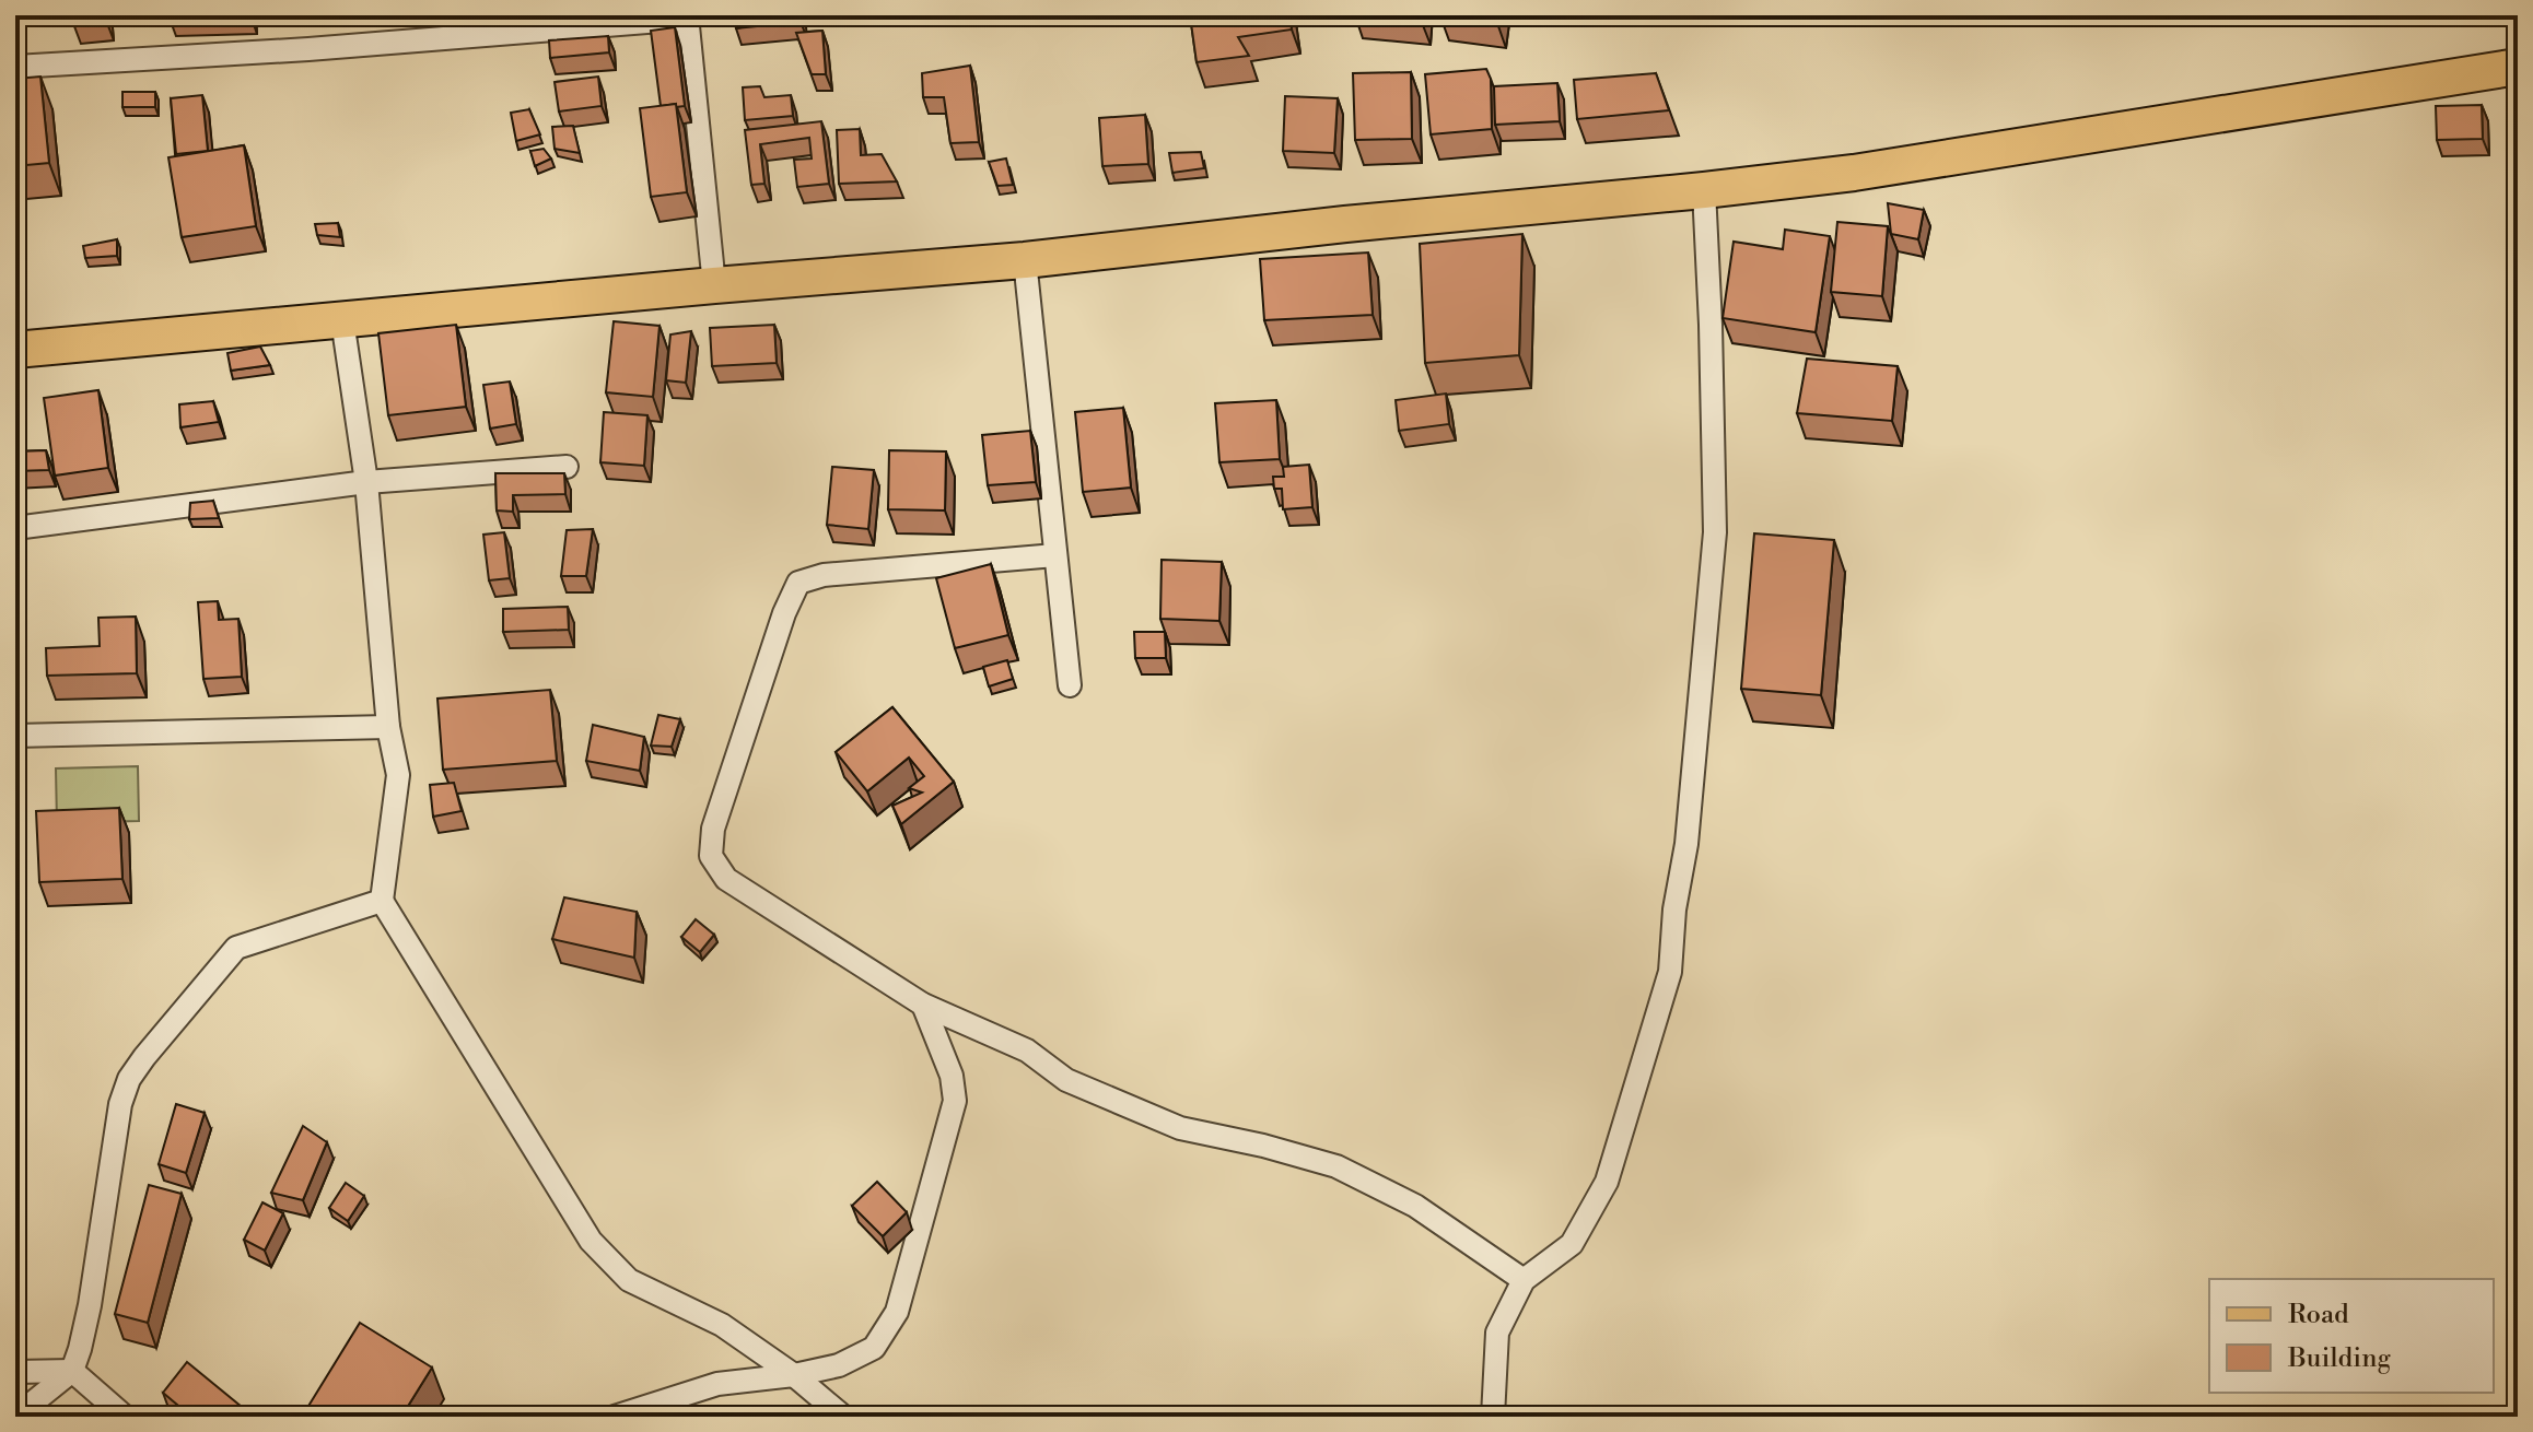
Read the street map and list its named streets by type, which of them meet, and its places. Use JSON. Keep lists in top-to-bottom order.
{
  "legend": ["Road", "Building"]
}
